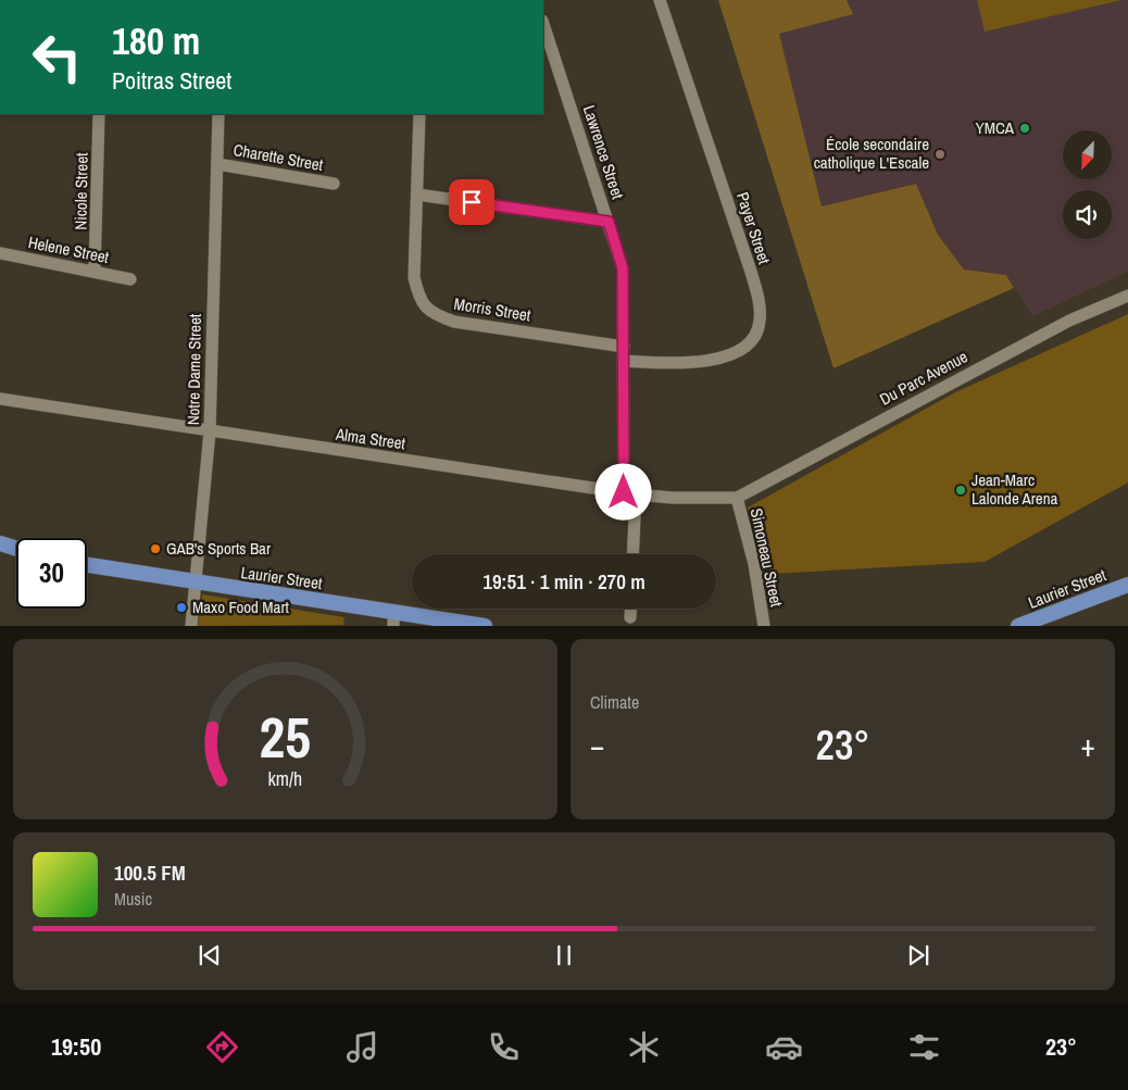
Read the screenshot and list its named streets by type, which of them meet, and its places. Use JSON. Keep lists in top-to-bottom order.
{
  "streets": {
    "main road": ["Laurier Street"],
    "street": [
      "Lawrence Street",
      "Charette Street",
      "Nicole Street",
      "Payer Street",
      "Helene Street",
      "Morris Street",
      "Notre Dame Street",
      "Du Parc Avenue",
      "Alma Street",
      "Simoneau Street"
    ]
  },
  "crossings": [
    ["Lawrence Street", "Payer Street"],
    ["Lawrence Street", "Morris Street"],
    ["Lawrence Street", "Alma Street"],
    ["Charette Street", "Notre Dame Street"],
    ["Nicole Street", "Helene Street"],
    ["Notre Dame Street", "Alma Street"],
    ["Notre Dame Street", "Laurier Street"],
    ["Du Parc Avenue", "Alma Street"],
    ["Du Parc Avenue", "Simoneau Street"],
    ["Alma Street", "Simoneau Street"]
  ],
  "places": [
    "YMCA",
    "École secondaire catholique L'Escale",
    "Jean-Marc Lalonde Arena",
    "GAB's Sports Bar",
    "Maxo Food Mart"
  ],
  "north": "bottom left",
  "page": {
    "turn": ["180 m", "Poitras Street"],
    "limit": "30",
    "trip": "19:51 · 1 min · 270 m",
    "tile": "Climate",
    "heat": ["−", "23°", "+"],
    "song": ["100.5 FM", "Music"],
    "tabs": ["19:50", "23°"],
    "gauge": ["25", "km/h"]
  }
}
